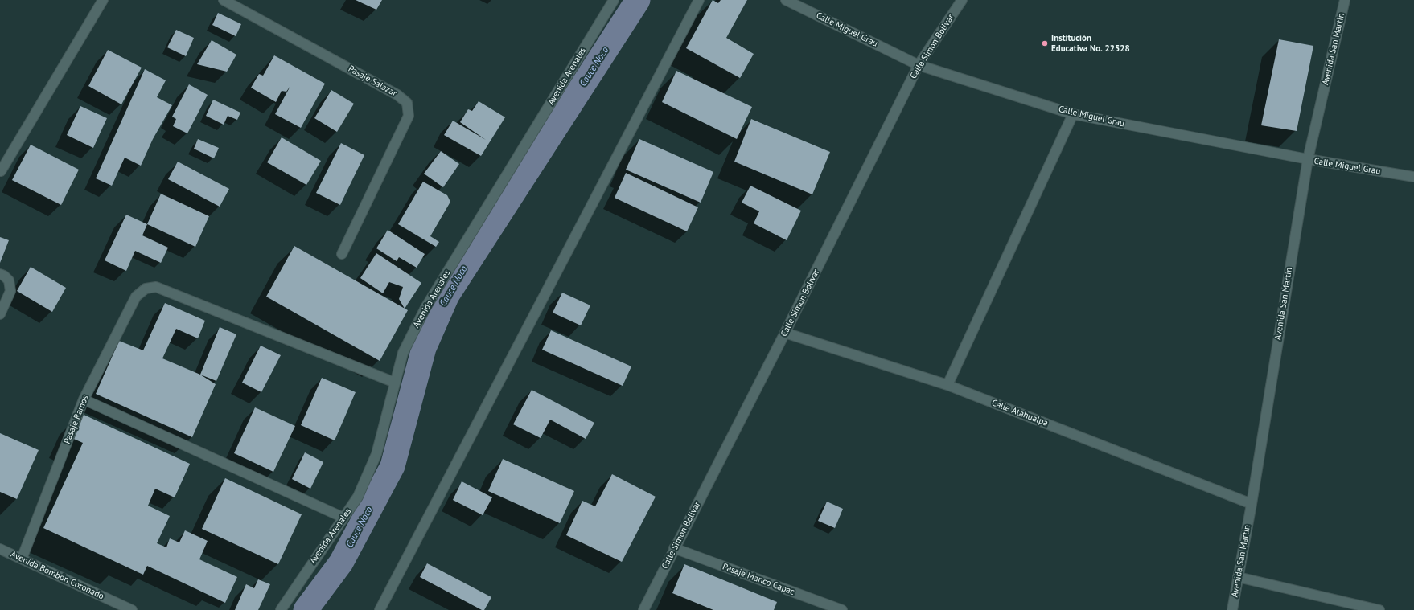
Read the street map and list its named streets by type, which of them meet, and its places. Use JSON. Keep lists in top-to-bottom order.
{
  "streets": {
    "street": [
      "Calle Miguel Grau",
      "Calle Simon Bolivar",
      "Avenida San Martin",
      "Avenida Arenales",
      "Pasaje Salazar",
      "Calle Atahualpa",
      "Pasaje Ramos",
      "Avenida Bombón Coronado",
      "Pasaje Manco Capac"
    ]
  },
  "crossings": [
    ["Calle Miguel Grau", "Calle Simon Bolivar"],
    ["Calle Miguel Grau", "Avenida San Martin"],
    ["Calle Simon Bolivar", "Calle Atahualpa"],
    ["Calle Simon Bolivar", "Pasaje Manco Capac"],
    ["Avenida San Martin", "Calle Atahualpa"],
    ["Avenida Arenales", "Pasaje Ramos"],
    ["Pasaje Ramos", "Avenida Bombón Coronado"]
  ],
  "water": ["Cauce Noco"],
  "places": ["Institución Educativa No. 22528"]
}
